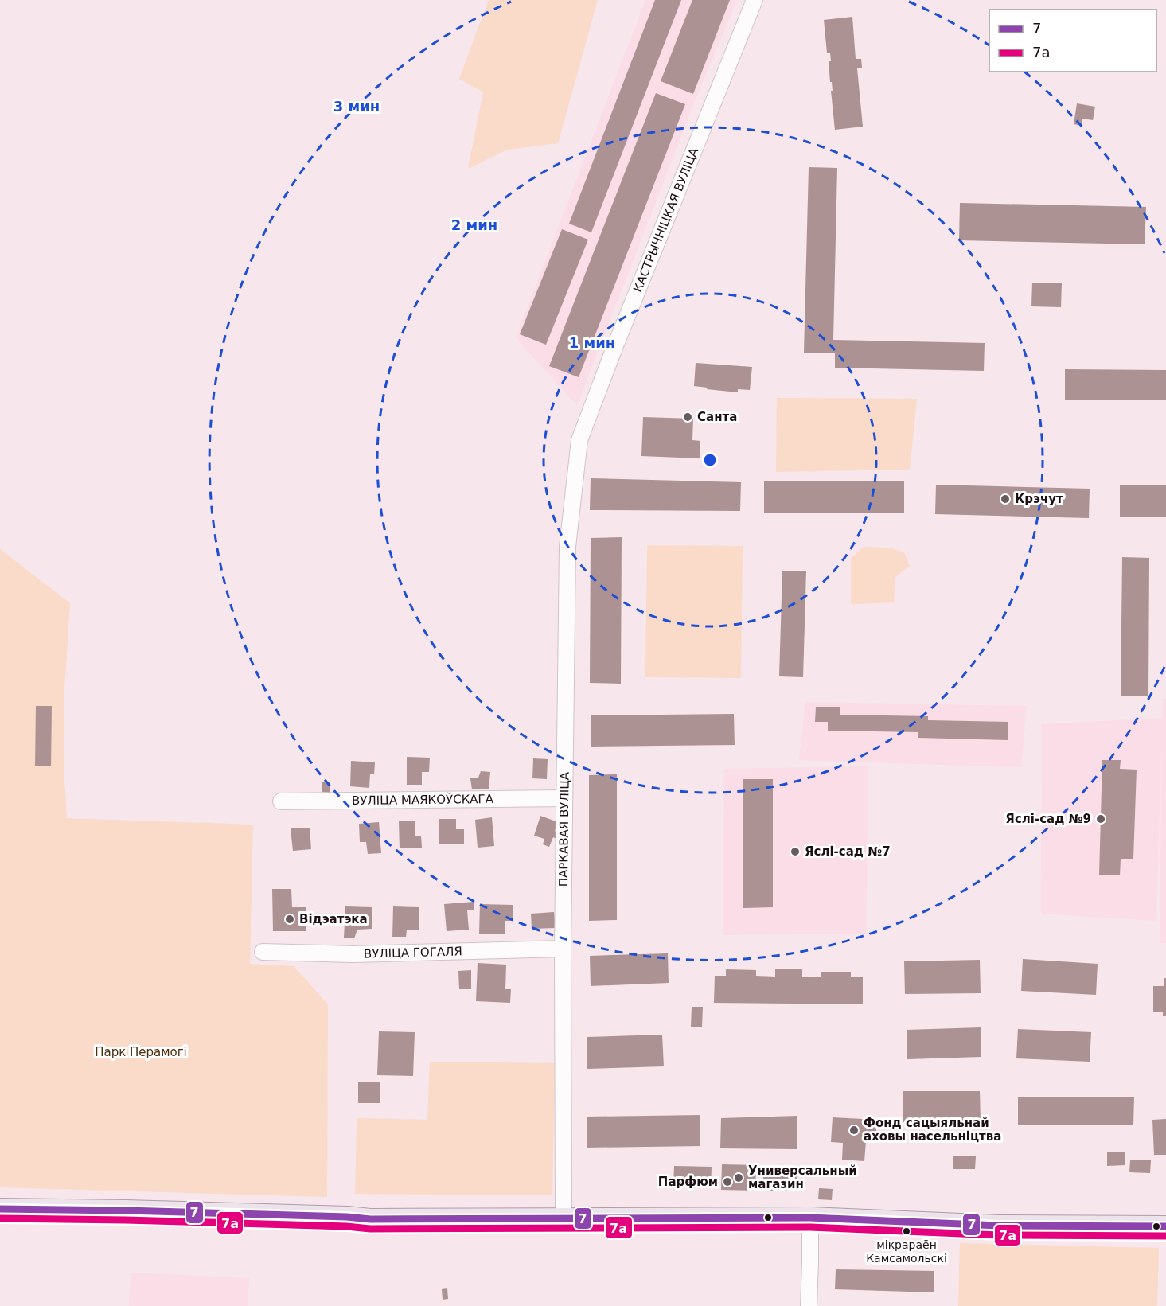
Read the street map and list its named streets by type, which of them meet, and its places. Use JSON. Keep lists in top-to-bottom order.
{
  "streets": {
    "street": [
      "КАСТРЫЧНІЦКАЯ ВУЛІЦА",
      "ВУЛІЦА МАЯКОЎСКАГА",
      "ПАРКАВАЯ ВУЛІЦА",
      "ВУЛІЦА ГОГАЛЯ"
    ]
  },
  "crossings": [
    ["КАСТРЫЧНІЦКАЯ ВУЛІЦА", "ПАРКАВАЯ ВУЛІЦА"],
    ["ВУЛІЦА МАЯКОЎСКАГА", "ПАРКАВАЯ ВУЛІЦА"],
    ["ПАРКАВАЯ ВУЛІЦА", "ВУЛІЦА ГОГАЛЯ"]
  ],
  "parks": ["Парк Перамогі"],
  "places": [
    "Санта",
    "Крэчут",
    "Яслі-сад №9",
    "Яслі-сад №7",
    "Відэатэка",
    "Фонд сацыяльнай аховы насельніцтва",
    "Универсальный магазин",
    "Парфюм",
    "мікрараён Камсамольскі"
  ],
  "lines": ["transit line 7", "transit line 7а"],
  "legend": ["7", "7а"],
  "rings": ["3 мин", "2 мин", "1 мин"]
}
